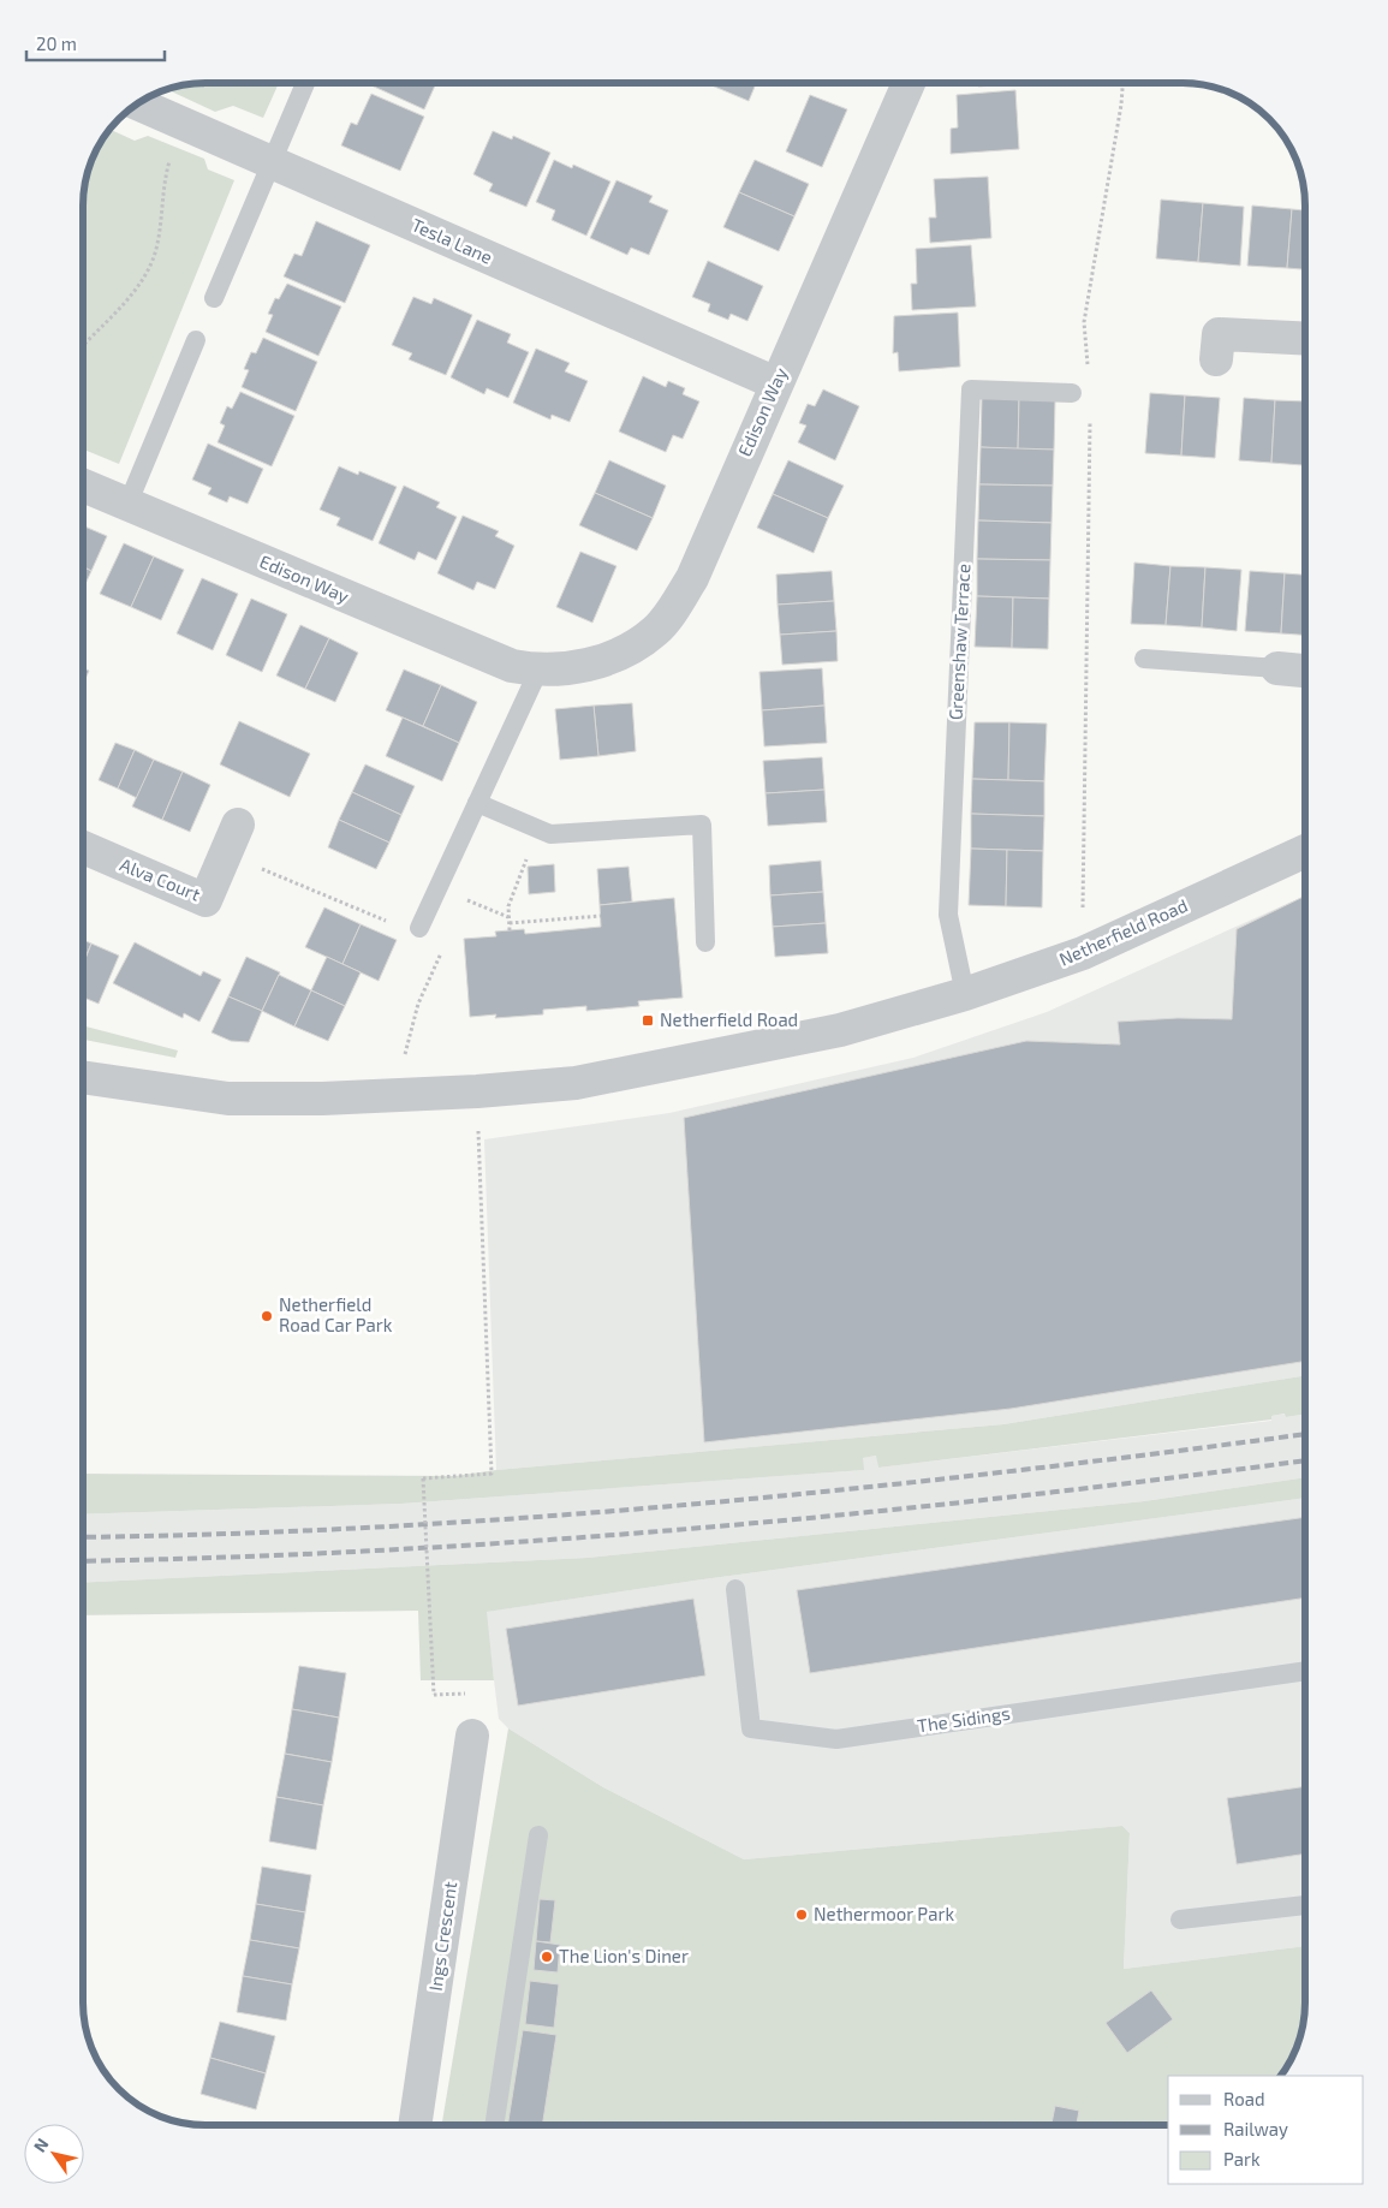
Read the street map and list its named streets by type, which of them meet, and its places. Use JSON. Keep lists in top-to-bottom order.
{
  "streets": {
    "street": [
      "Tesla Lane",
      "Edison Way",
      "Alva Court",
      "Netherfield Road",
      "Ings Crescent"
    ],
    "lane": ["Greenshaw Terrace", "The Sidings"]
  },
  "crossings": [
    ["Tesla Lane", "Edison Way"],
    ["Greenshaw Terrace", "Netherfield Road"]
  ],
  "places": {
    "transit": ["Netherfield Road"],
    "other": ["Netherfield Road Car Park", "Nethermoor Park", "The Lion's Diner"]
  },
  "legend": ["Road", "Railway", "Park"],
  "scale_bar": "20 m",
  "north": "top left"
}
